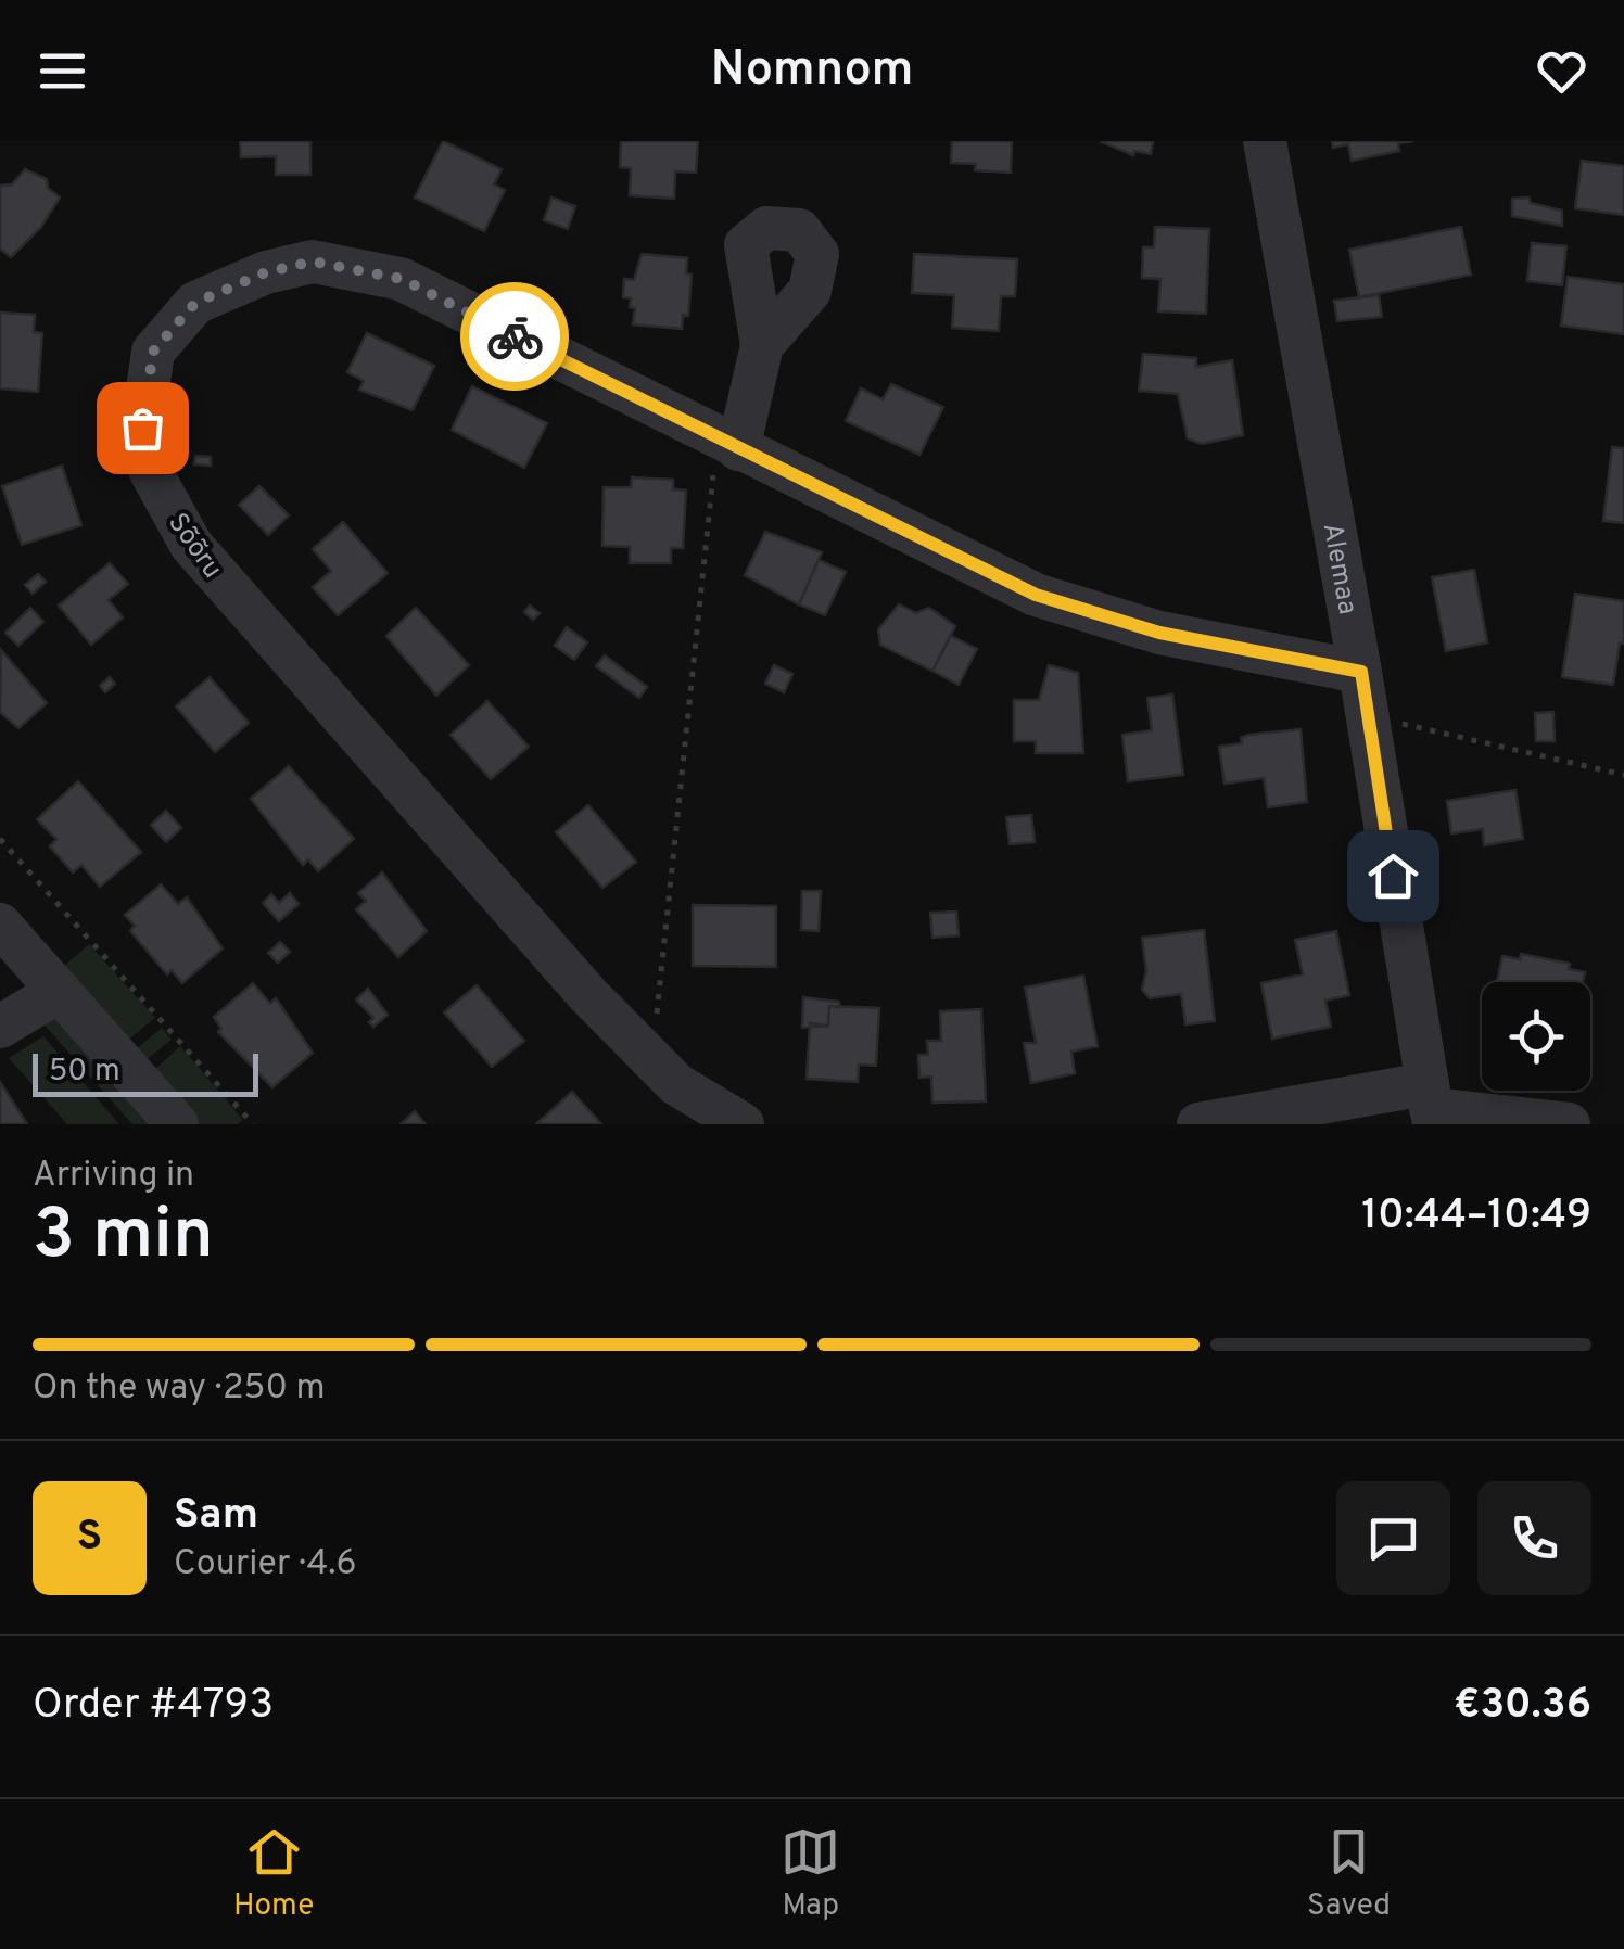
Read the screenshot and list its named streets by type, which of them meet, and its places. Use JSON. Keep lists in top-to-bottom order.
{
  "streets": {
    "street": ["Sõõru", "Alemaa"]
  },
  "crossings": [
    ["Sõõru", "Alemaa"]
  ],
  "scale_bar": "50 m",
  "page": {
    "header": "Nomnom",
    "scale": "50 m",
    "heading": ["3 min", "Arriving in", "10:44–10:49"],
    "panel": [
      "Sam",
      "Courier · 4.6",
      "Order #4793",
      "€30.36"
    ],
    "bar": "On the way · 250 m",
    "round": "S",
    "tabs": ["Home", "Map", "Saved"]
  }
}
